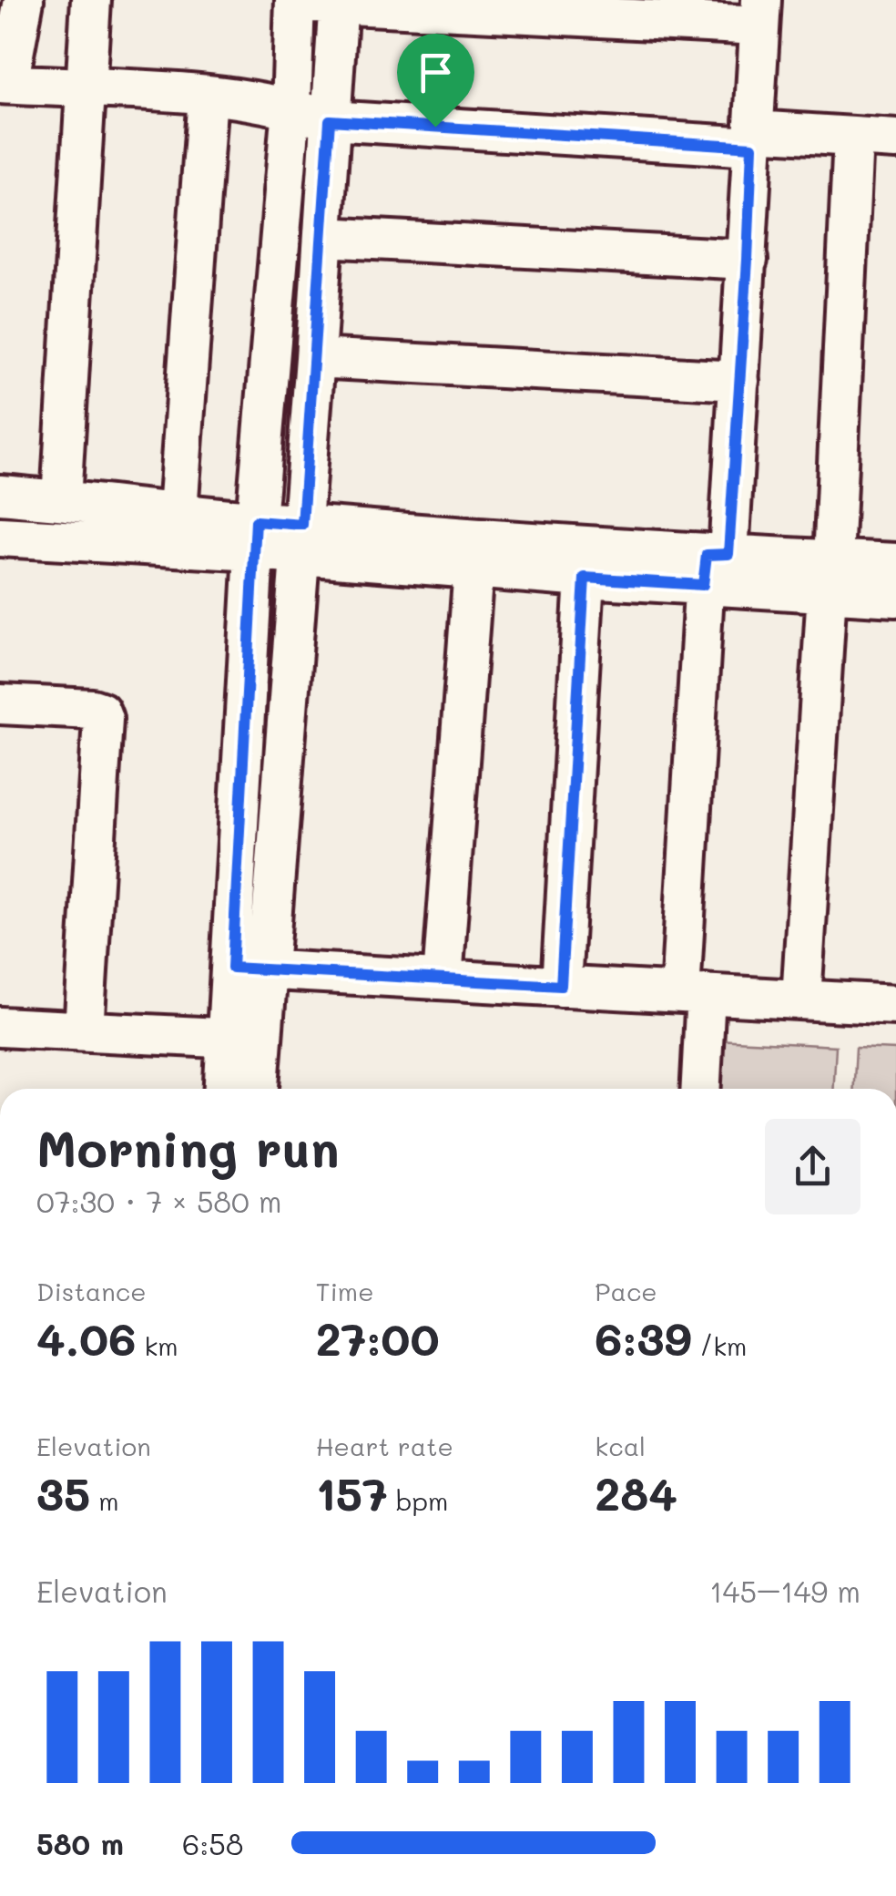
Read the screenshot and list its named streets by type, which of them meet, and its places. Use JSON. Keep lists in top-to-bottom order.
{
  "page": {
    "heading": ["Morning run", "07:30 · 7 × 580 m"],
    "stats": [
      ["Distance", "4.06 km"],
      ["Time", "27:00"],
      ["Pace", "6:39 /km"],
      ["Elevation", "35 m"],
      ["Heart rate", "157 bpm"],
      ["kcal", "284"]
    ],
    "chart": ["Elevation", "145–149 m"],
    "list": [
      {
        "name": "580 m",
        "note": "6:58"
      }
    ]
  }
}
